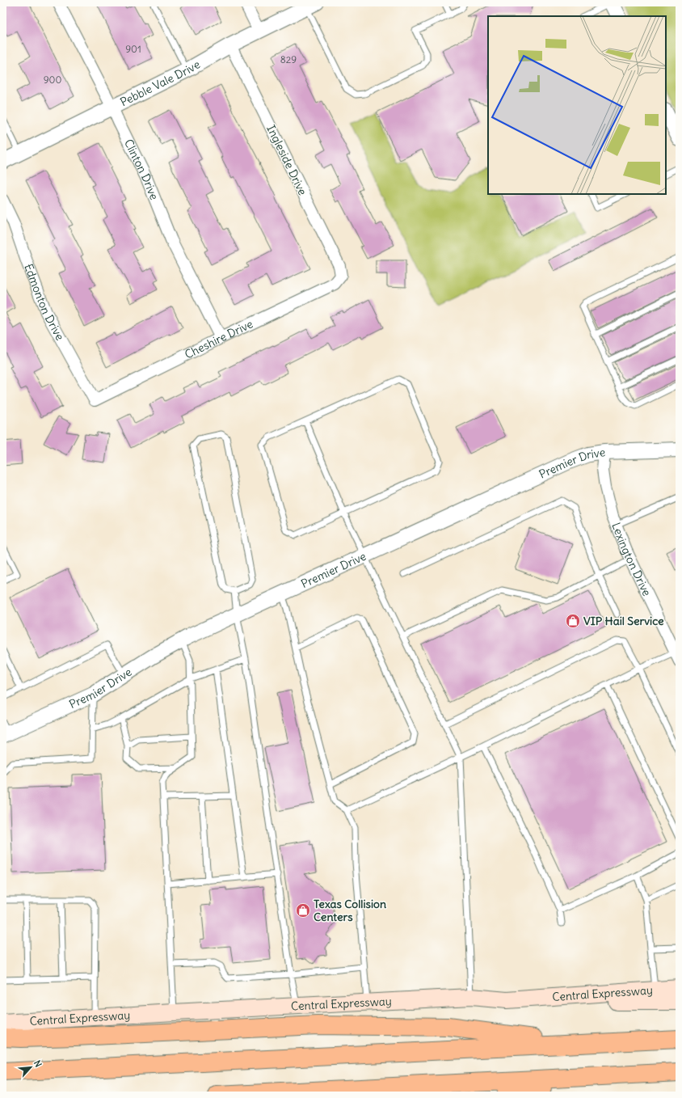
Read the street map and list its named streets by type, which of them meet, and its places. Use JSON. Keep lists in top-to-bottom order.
{
  "streets": {
    "main road": ["Central Expressway"],
    "street": [
      "Pebble Vale Drive",
      "Ingleside Drive",
      "Clinton Drive",
      "Edmonton Drive",
      "Cheshire Drive",
      "Premier Drive",
      "Lexington Drive"
    ]
  },
  "crossings": [
    ["Pebble Vale Drive", "Ingleside Drive"],
    ["Pebble Vale Drive", "Clinton Drive"],
    ["Ingleside Drive", "Cheshire Drive"],
    ["Clinton Drive", "Cheshire Drive"],
    ["Edmonton Drive", "Cheshire Drive"],
    ["Premier Drive", "Lexington Drive"]
  ],
  "places": {
    "shop": ["VIP Hail Service", "Texas Collision Centers"]
  },
  "house_numbers": ["901", "829", "900"],
  "north": "top right"
}
